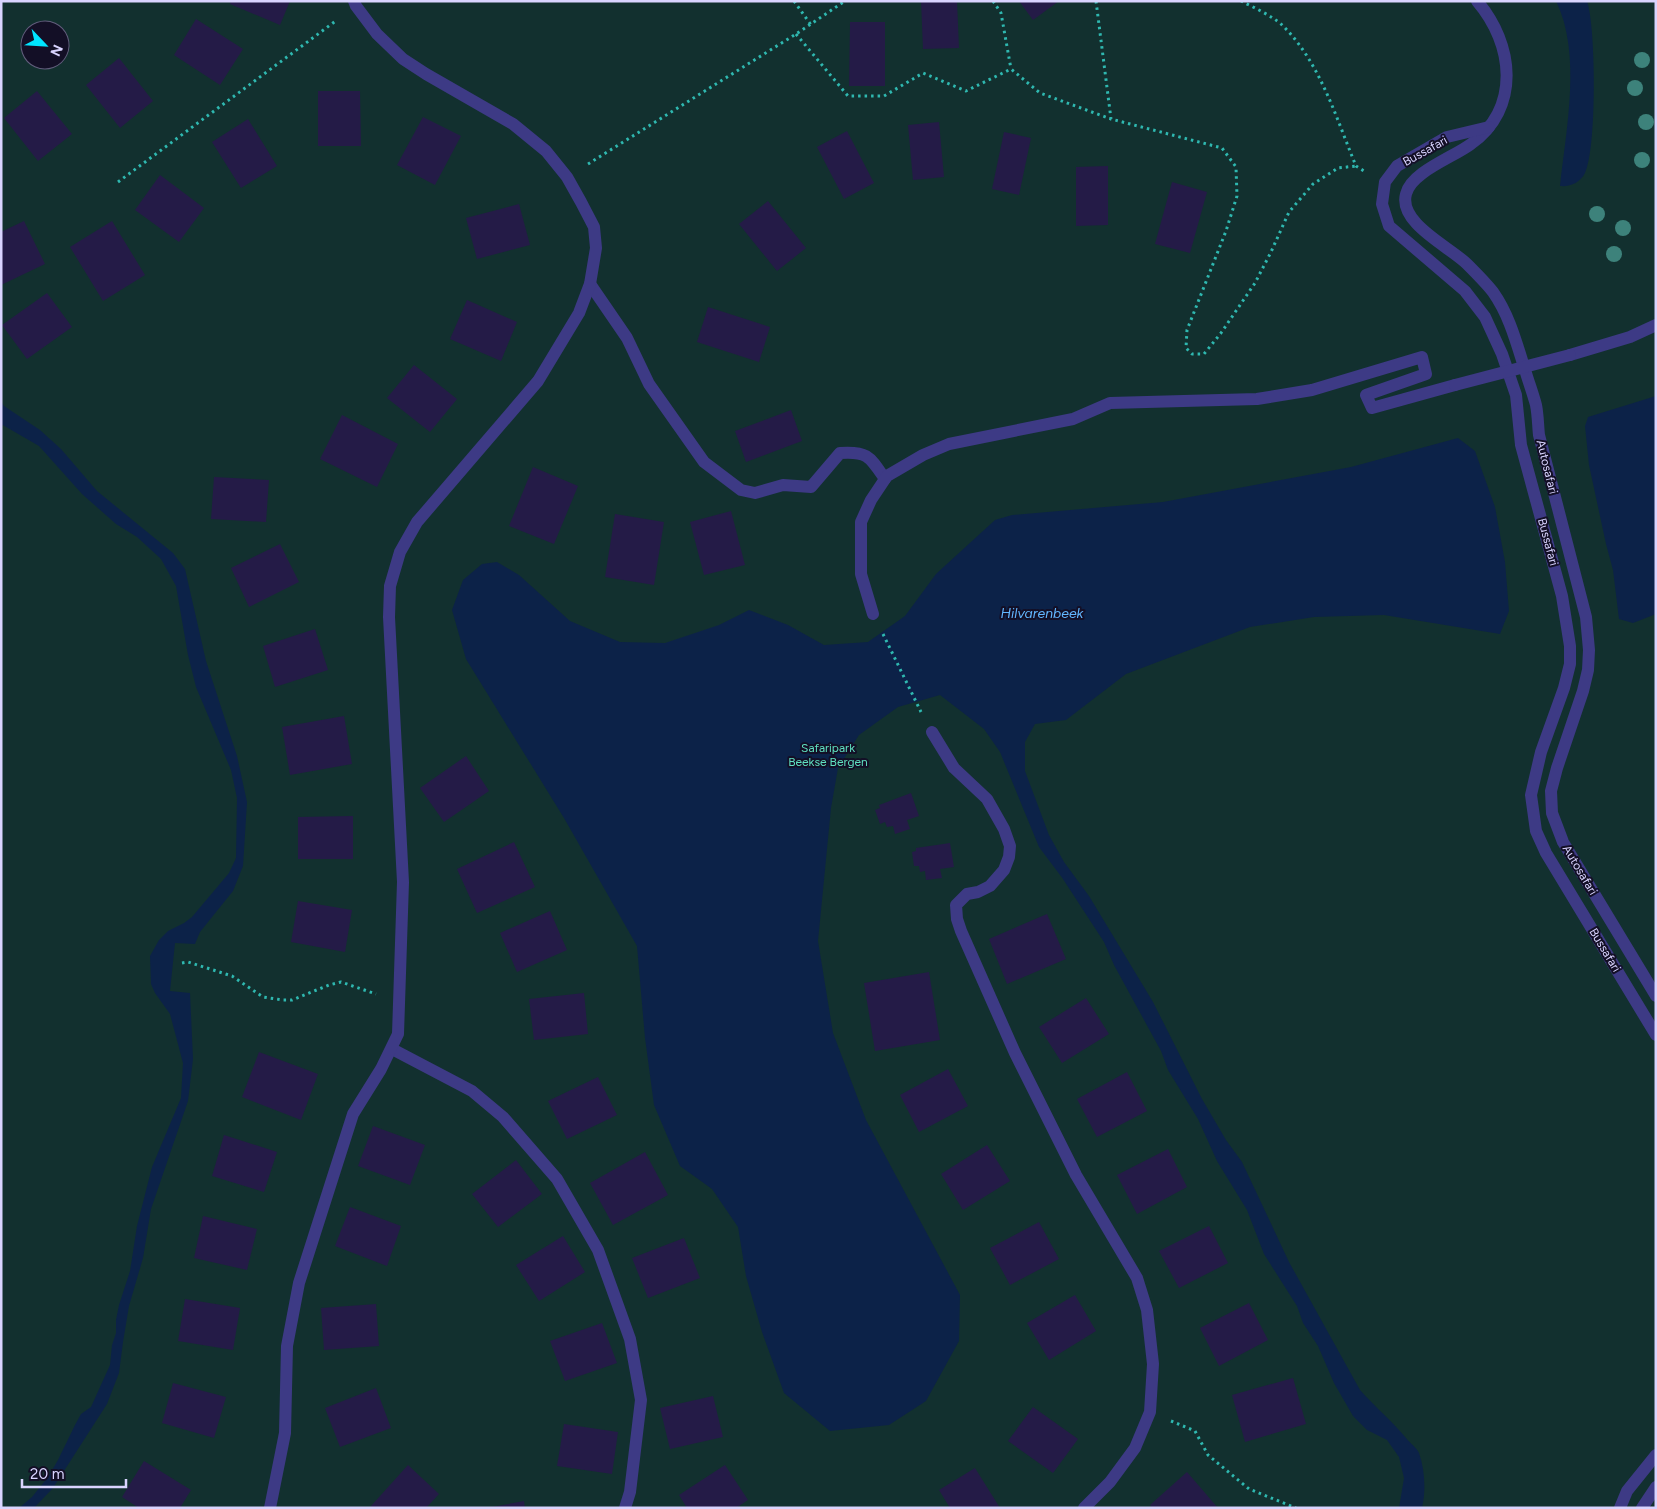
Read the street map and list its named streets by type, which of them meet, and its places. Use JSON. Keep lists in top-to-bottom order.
{
  "streets": {
    "street": ["Bussafari", "Autosafari"]
  },
  "crossings": [
    ["Bussafari", "Autosafari"]
  ],
  "water": ["Hilvarenbeek"],
  "parks": ["Safaripark Beekse Bergen"],
  "scale_bar": "20 m",
  "north": "bottom right"
}
